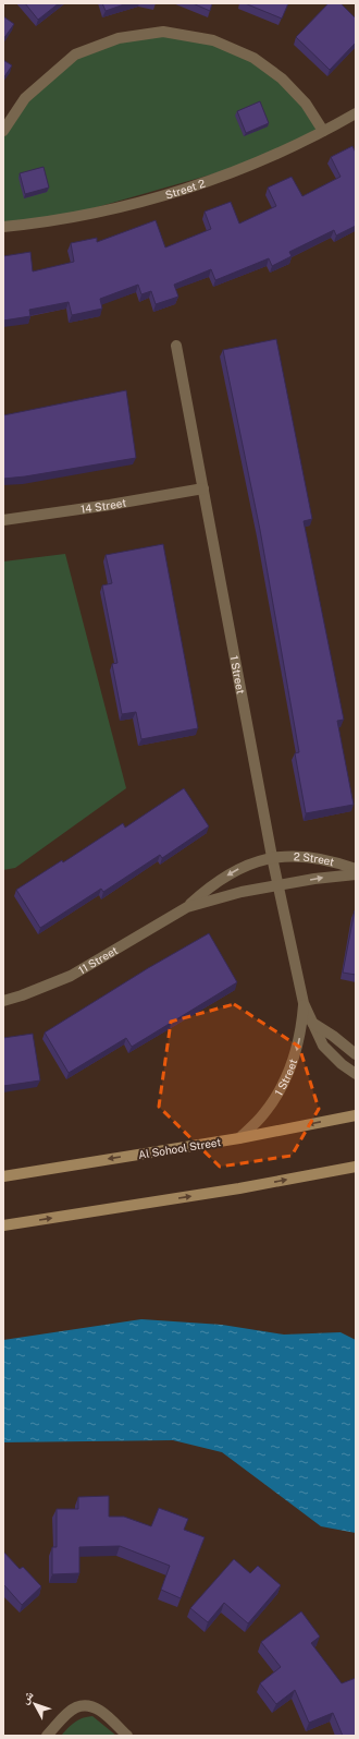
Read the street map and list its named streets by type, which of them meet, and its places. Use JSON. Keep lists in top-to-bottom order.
{
  "streets": {
    "main road": ["Al Sohool Street"],
    "street": [
      "Street 2",
      "14 Street",
      "1 Street",
      "2 Street",
      "11 Street"
    ]
  },
  "crossings": [
    ["14 Street", "1 Street"],
    ["1 Street", "2 Street"],
    ["1 Street", "11 Street"],
    ["1 Street", "Al Sohool Street"],
    ["2 Street", "11 Street"]
  ],
  "north": "top left"
}
